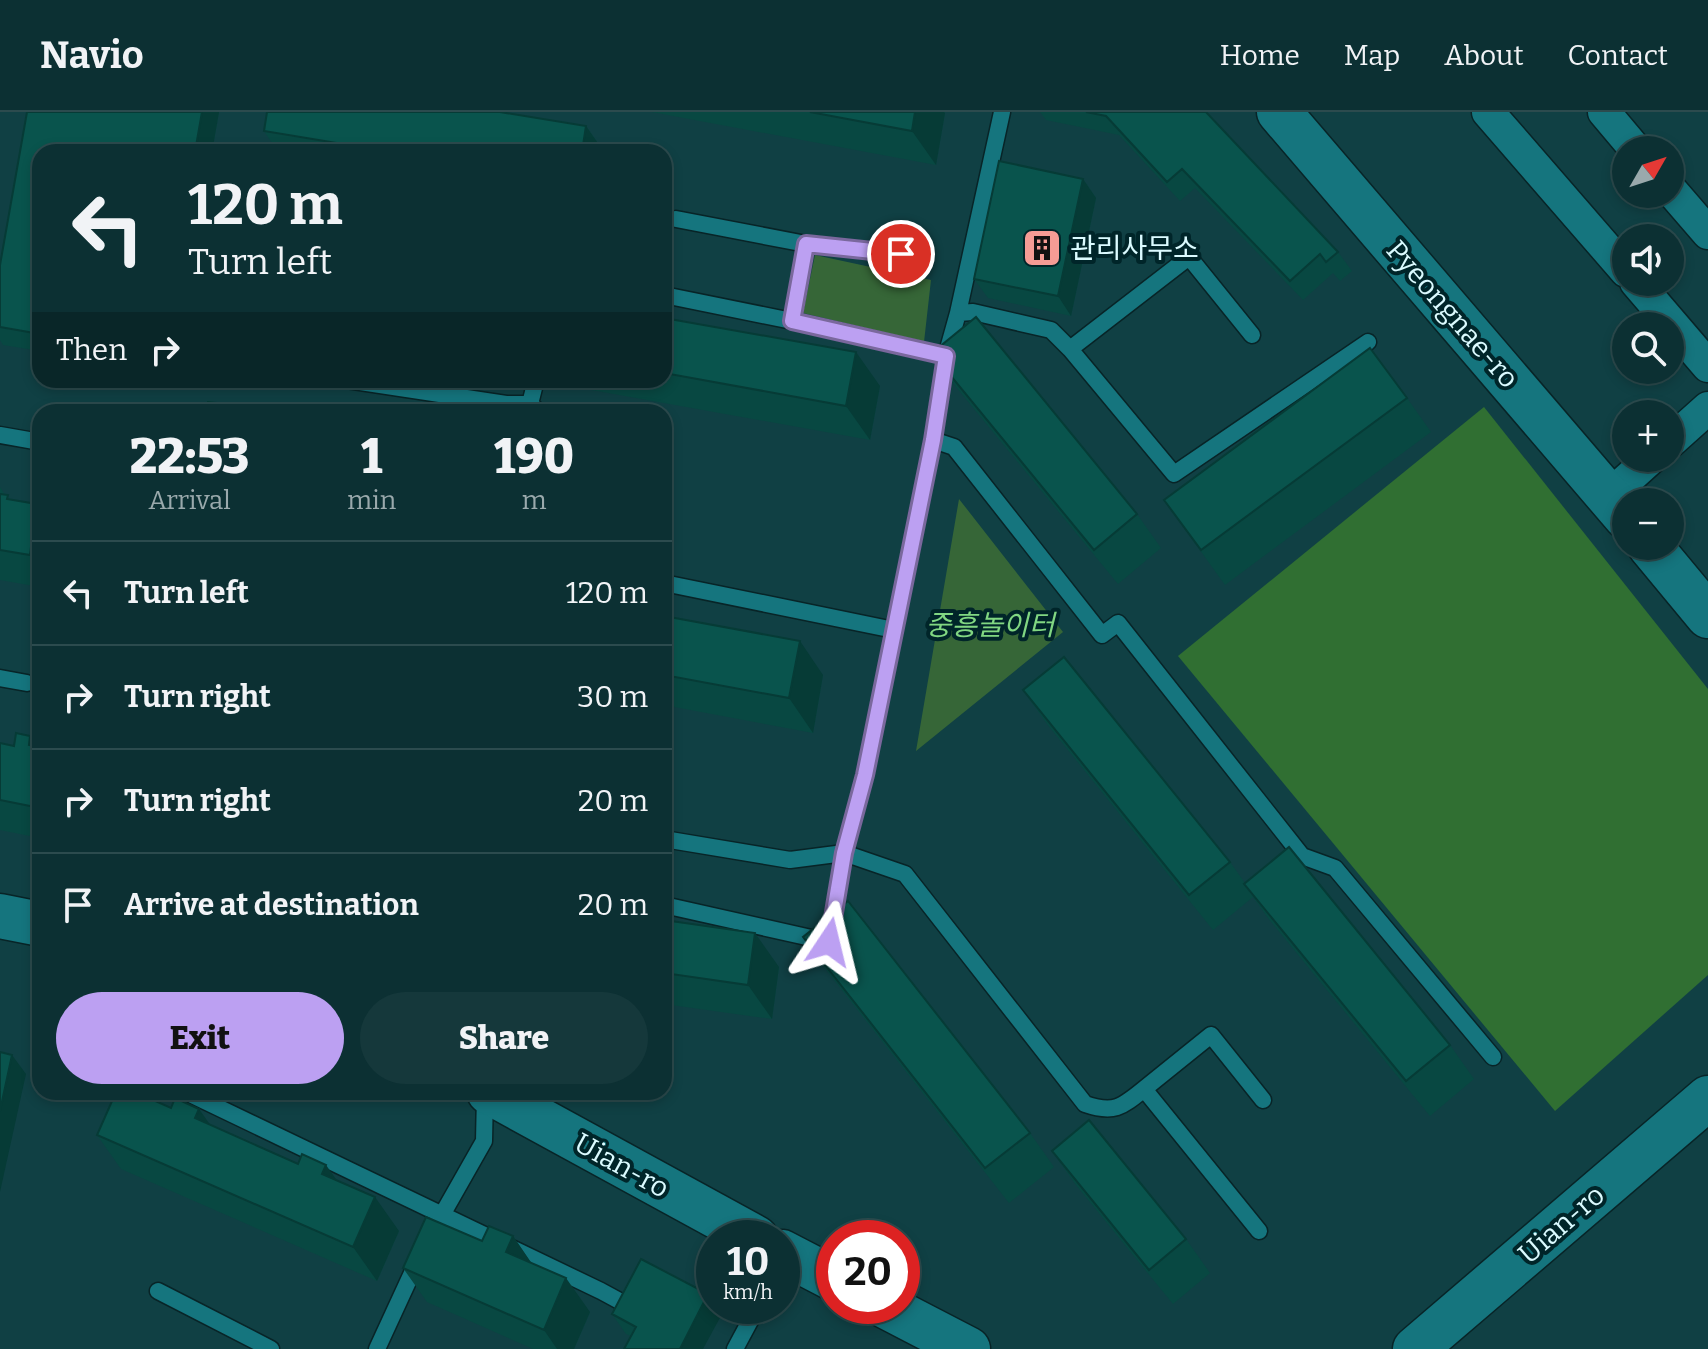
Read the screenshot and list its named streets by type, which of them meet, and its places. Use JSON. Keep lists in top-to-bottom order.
{
  "streets": {
    "street": ["Pyeongnae-ro", "Uian-ro"]
  },
  "parks": ["중흥놀이터"],
  "places": {
    "building": ["관리사무소"]
  },
  "north": "top right",
  "page": {
    "header": "Navio",
    "nav": [
      "Home",
      "Map",
      "About",
      "Contact"
    ],
    "map_buttons": ["+", "−"],
    "turn": ["120 m", "Turn left"],
    "then": "Then",
    "eta": [
      "22:53",
      "Arrival",
      "1",
      "min",
      "190",
      "m"
    ],
    "list": [
      {
        "name": "Turn left",
        "value": "120 m"
      },
      {
        "name": "Turn right",
        "value": "30 m"
      },
      {
        "name": "Turn right",
        "value": "20 m"
      },
      {
        "name": "Arrive at destination",
        "value": "20 m"
      }
    ],
    "buttons": ["Exit", "Share"],
    "speed": "10 km/h",
    "limit": "20"
  }
}
